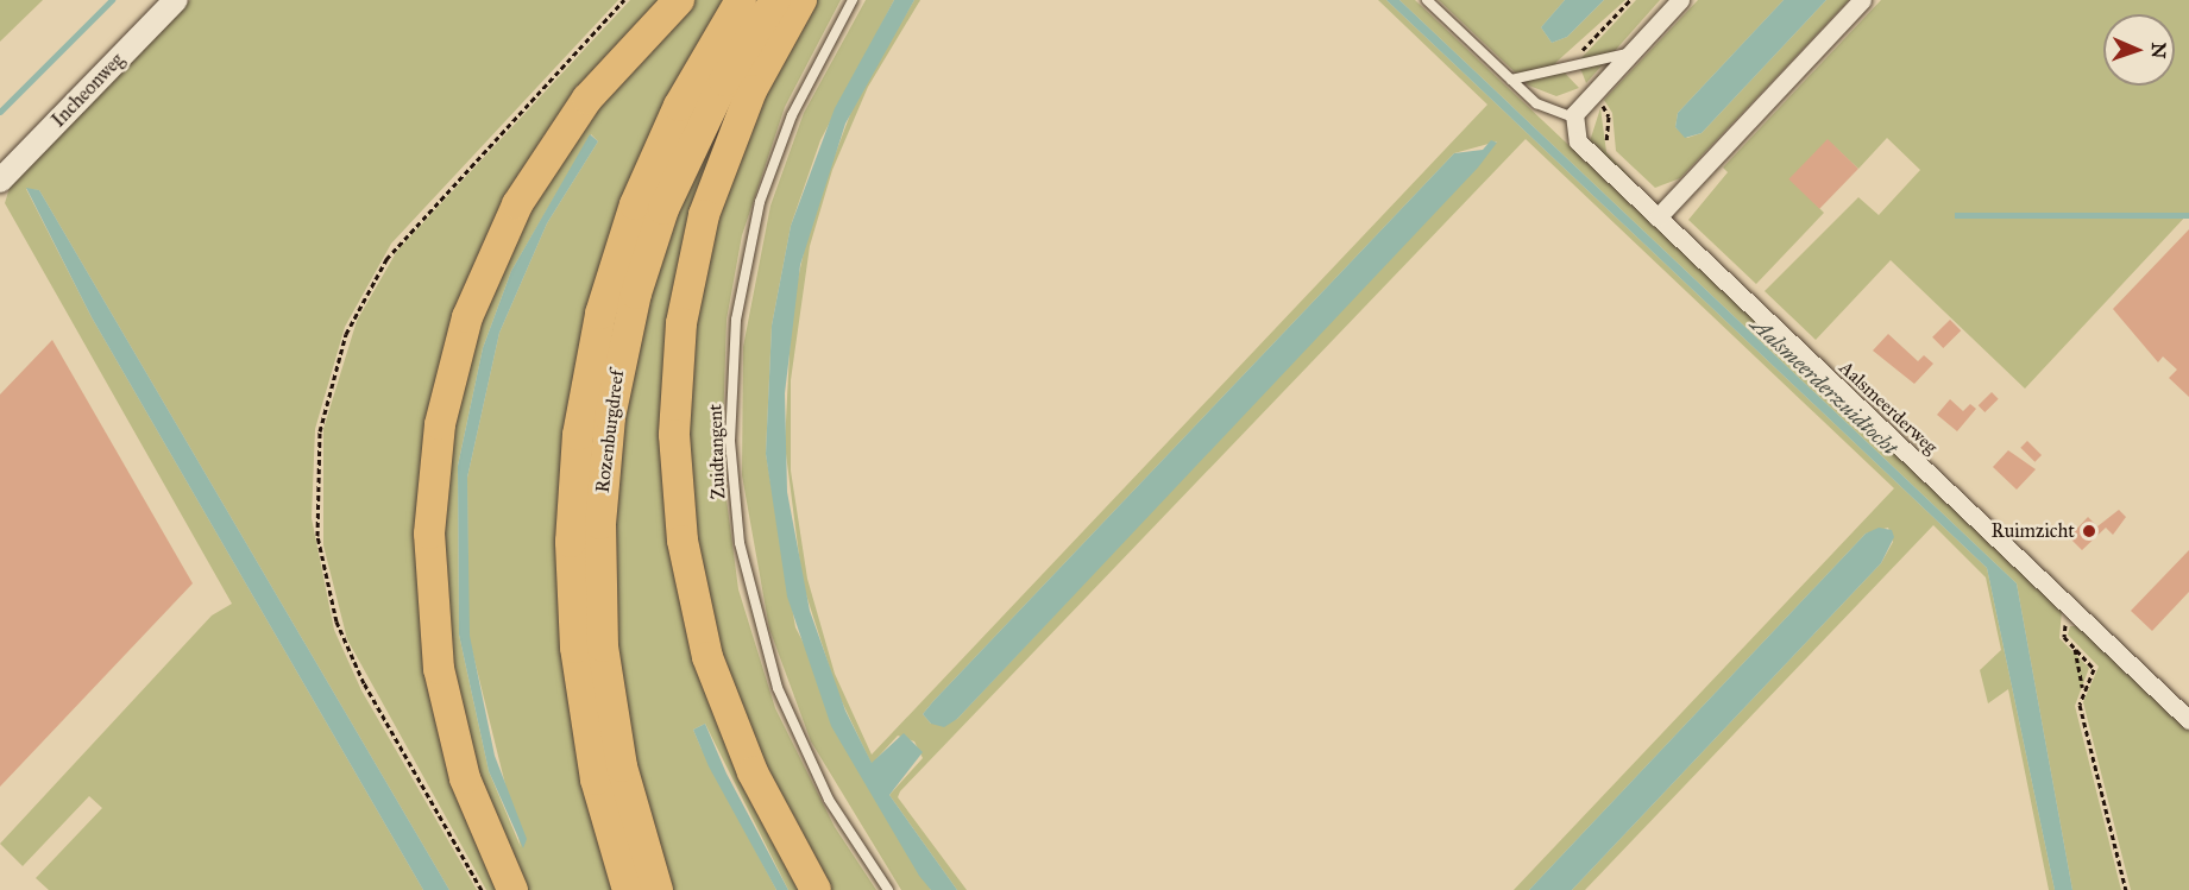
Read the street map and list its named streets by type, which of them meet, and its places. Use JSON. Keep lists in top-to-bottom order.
{
  "streets": {
    "highway": ["Rozenburgdreef"],
    "street": ["Incheonweg", "Aalsmeerderweg"],
    "lane": ["Zuidtangent"]
  },
  "water": ["Aalsmeerderzuidtocht"],
  "places": ["Ruimzicht"],
  "north": "right"
}
